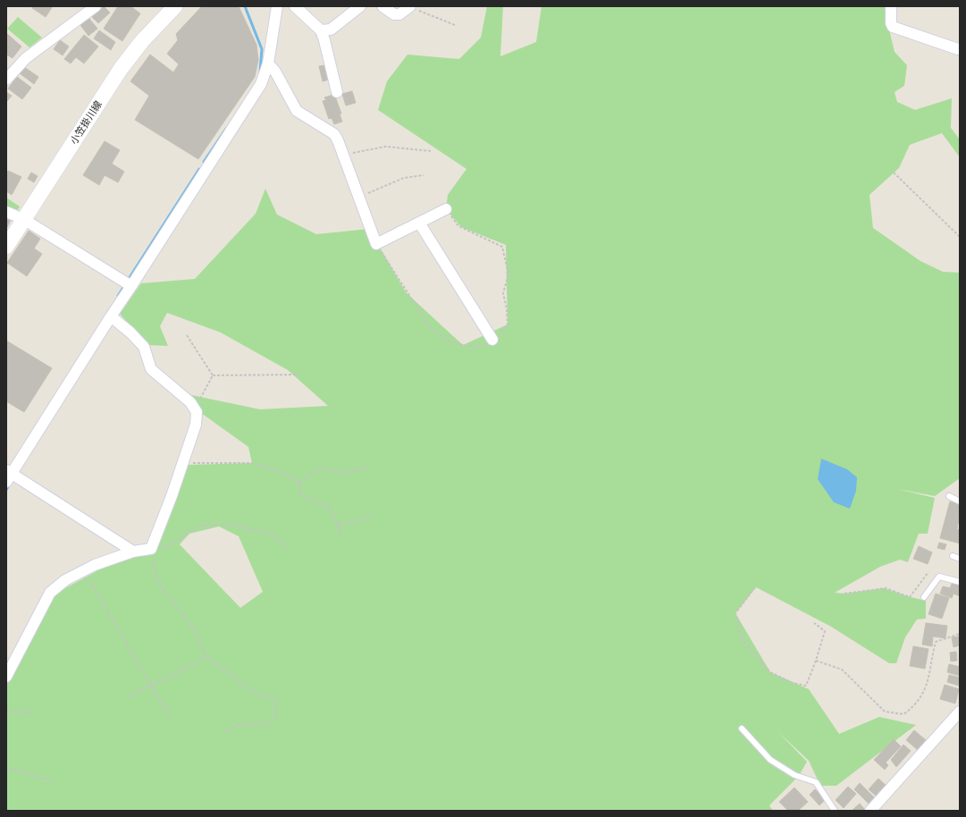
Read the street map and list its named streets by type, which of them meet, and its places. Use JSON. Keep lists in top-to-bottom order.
{
  "streets": {
    "main road": ["小笠掛川線"]
  }
}
